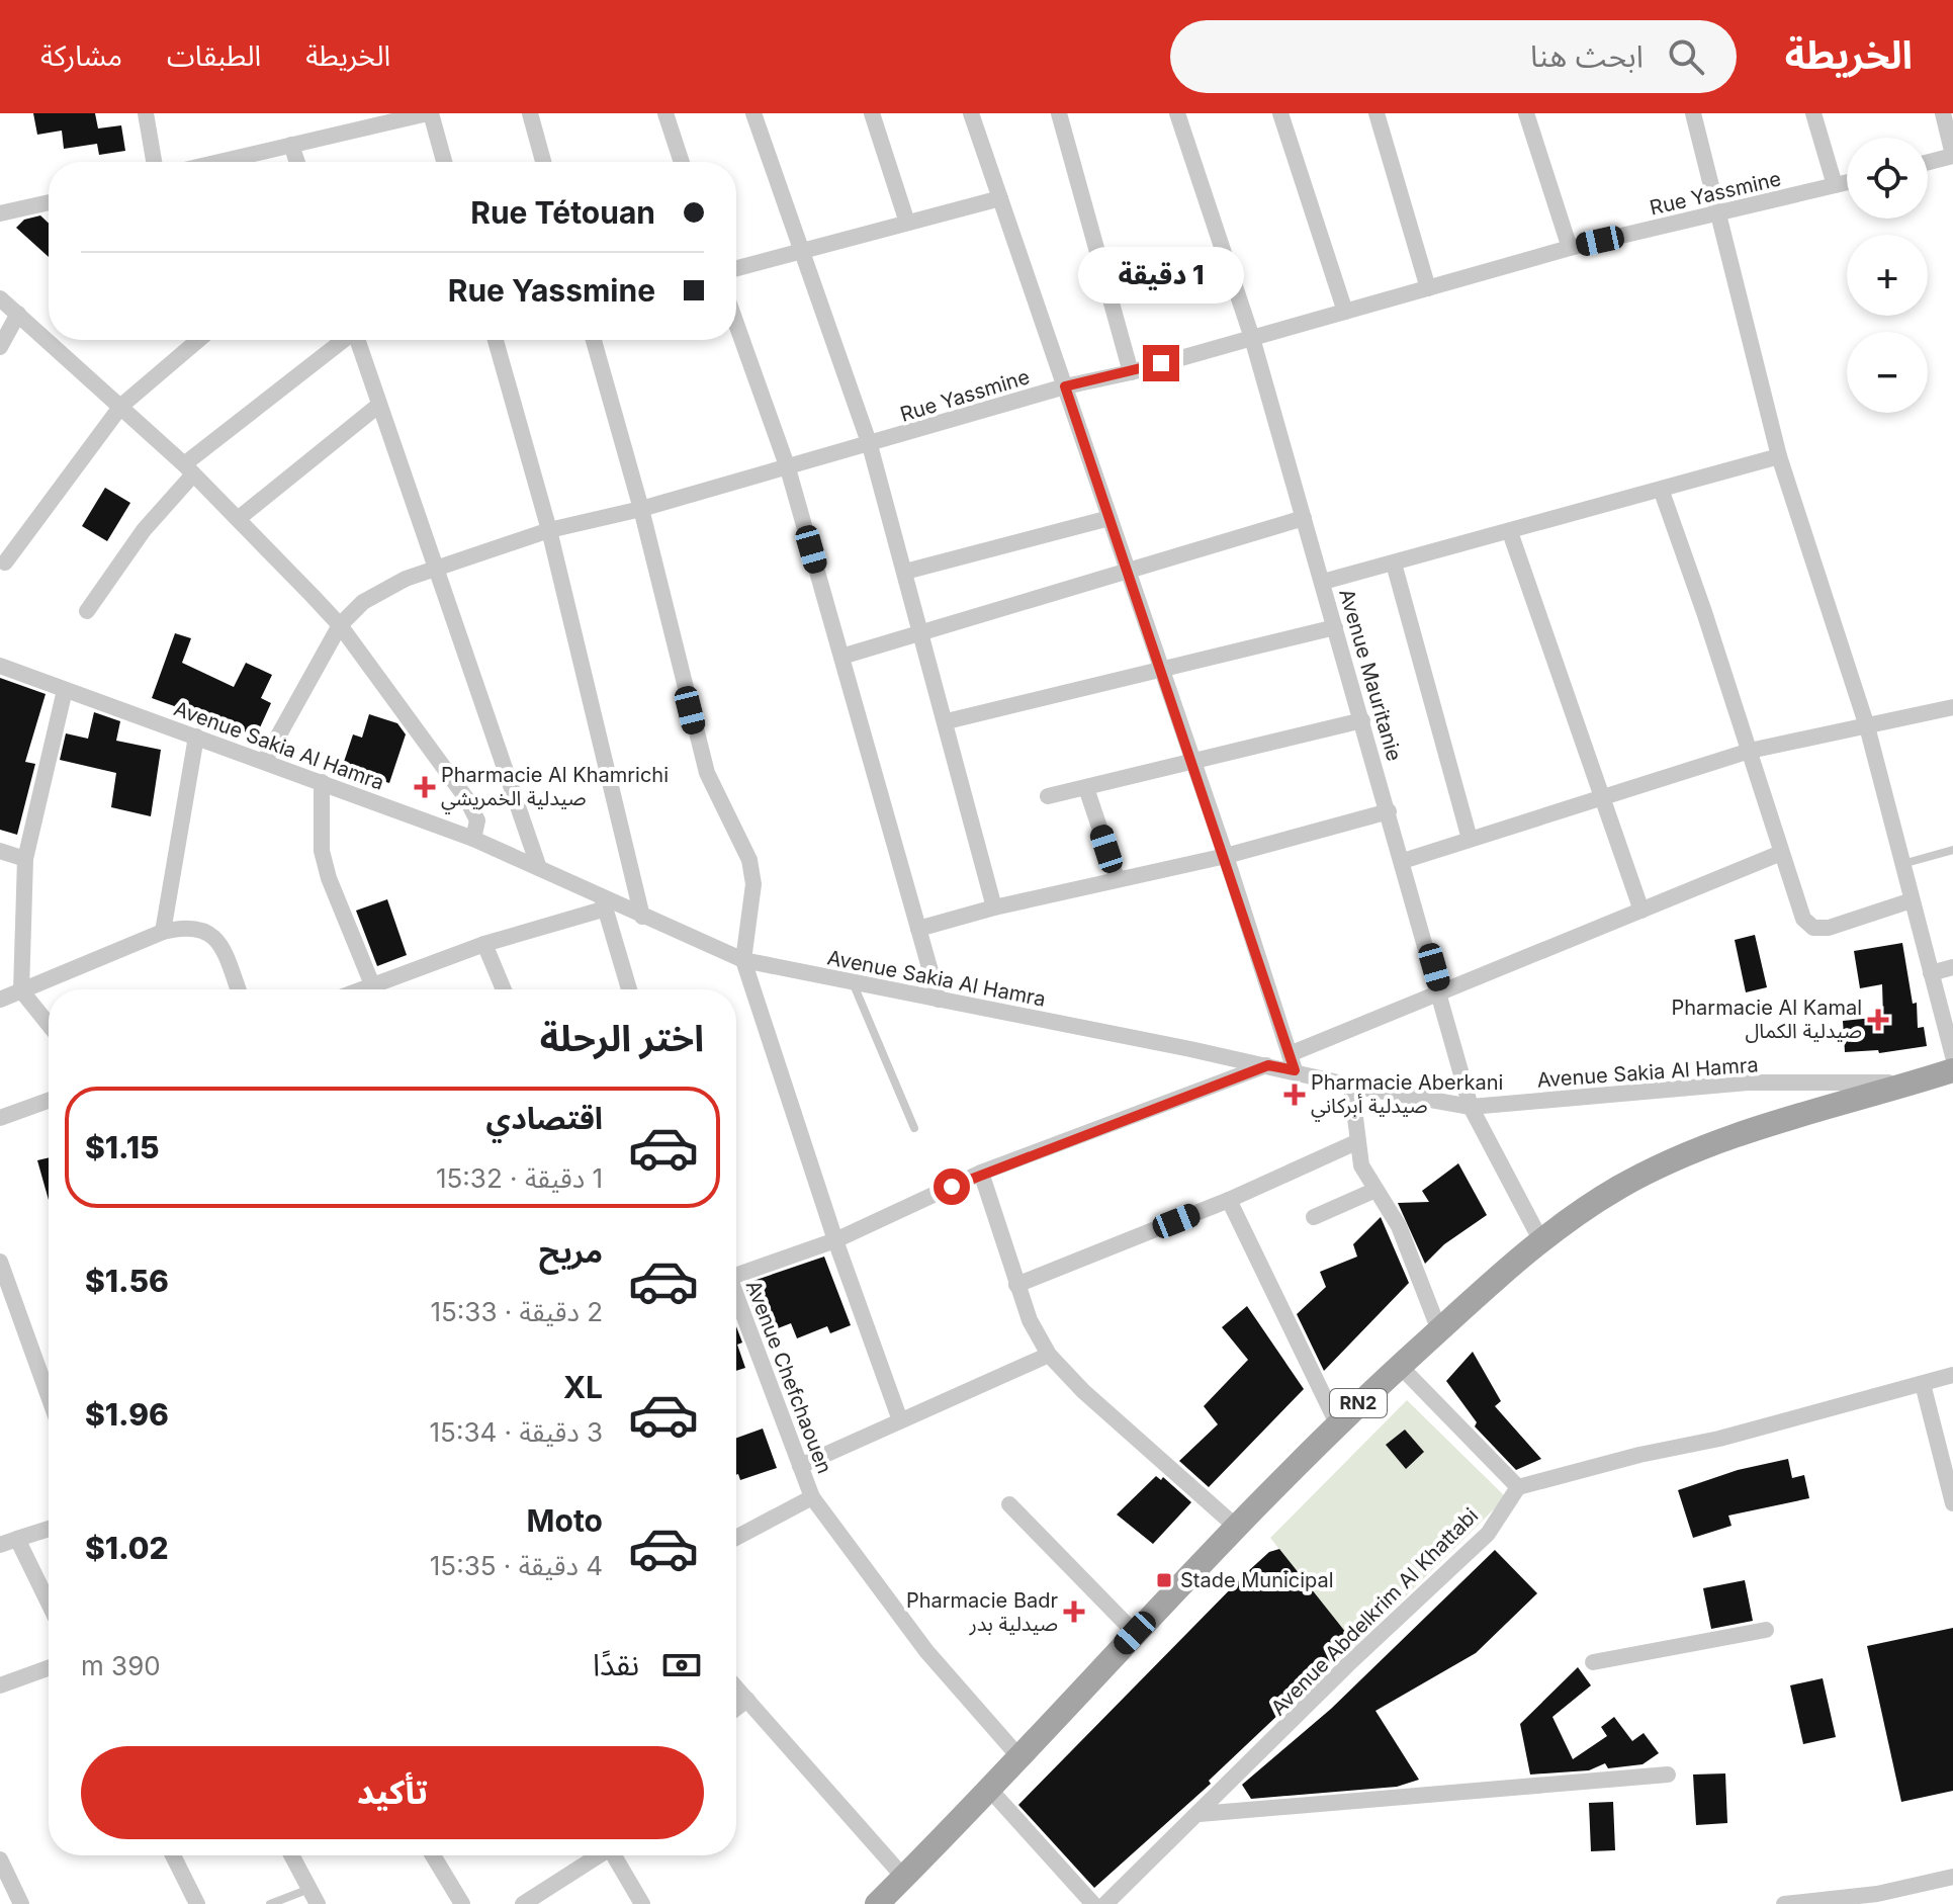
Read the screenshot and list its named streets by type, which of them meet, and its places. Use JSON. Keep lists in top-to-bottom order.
{
  "streets": {
    "main road": ["RN2"],
    "street": [
      "Rue Yassmine",
      "Avenue Mauritanie",
      "Avenue Sakia Al Hamra",
      "Avenue Chefchaouen",
      "Avenue Abdelkrim Al Khattabi"
    ]
  },
  "crossings": [
    ["Rue Yassmine", "Avenue Mauritanie"],
    ["Rue Yassmine", "Avenue Sakia Al Hamra"],
    ["Avenue Mauritanie", "Avenue Sakia Al Hamra"],
    ["Avenue Mauritanie", "RN2"],
    ["Avenue Sakia Al Hamra", "RN2"],
    ["Avenue Chefchaouen", "RN2"]
  ],
  "places": {
    "health": [
      "Pharmacie Al Khamrichi صيدلية الخمريشي",
      "Pharmacie Al Kamal صيدلية الكمال",
      "Pharmacie Aberkani صيدلية أبركاني",
      "Pharmacie Badr صيدلية بدر"
    ],
    "transit": ["Stade Municipal"]
  },
  "page": {
    "header": "الخريطة",
    "search": "ابحث هنا",
    "nav": ["الخريطة", "الطبقات", "مشاركة"],
    "map_buttons": ["+", "−"],
    "banner": ["Rue Tétouan", "Rue Yassmine"],
    "bubble": "1 دقيقة",
    "heading": "اختر الرحلة",
    "list": [
      {
        "name": "اقتصادي",
        "note": "1 دقيقة · 15:32",
        "value": "$1.15"
      },
      {
        "name": "مريح",
        "note": "2 دقيقة · 15:33",
        "value": "$1.56"
      },
      {
        "name": "XL",
        "note": "3 دقيقة · 15:34",
        "value": "$1.96"
      },
      {
        "name": "Moto",
        "note": "4 دقيقة · 15:35",
        "value": "$1.02"
      }
    ],
    "pay": ["نقدًا", "390 m"],
    "buttons": "تأكيد"
  }
}
